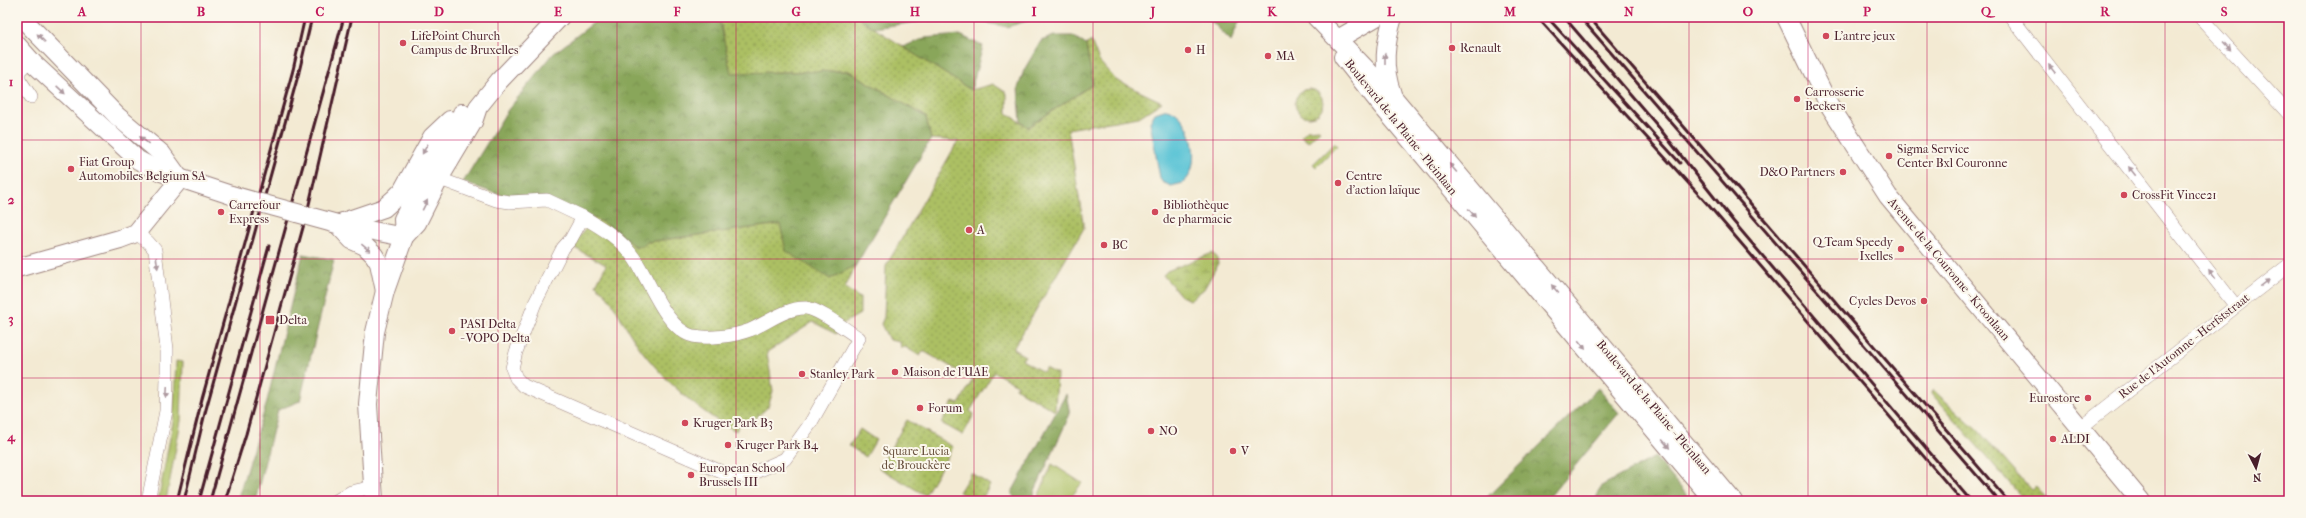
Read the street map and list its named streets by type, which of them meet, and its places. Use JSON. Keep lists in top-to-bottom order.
{
  "streets": {
    "main road": ["Boulevard de la Plaine - Pleinlaan", "Avenue de la Couronne - Kroonlaan"],
    "street": ["Rue de l'Automne - Herfststraat"]
  },
  "crossings": [
    ["Avenue de la Couronne - Kroonlaan", "Rue de l'Automne - Herfststraat"]
  ],
  "parks": ["Square Lucia de Brouckère"],
  "places": {
    "other": [
      "L'antre jeux",
      "LifePoint Church Campus de Bruxelles",
      "Renault",
      "H",
      "MA",
      "Carrosserie Beckers",
      "Sigma Service Center Bxl Couronne",
      "Fiat Group Automobiles Belgium SA",
      "D&O Partners",
      "Centre d'action laïque",
      "CrossFit Vince21",
      "Carrefour Express",
      "Bibliothèque de pharmacie",
      "A",
      "BC",
      "Q Team Speedy Ixelles",
      "Cycles Devos",
      "PASI Delta - VOPO Delta",
      "Maison de l'UAE",
      "Stanley Park",
      "Eurostore",
      "Forum",
      "Kruger Park B3",
      "NO",
      "ALDI",
      "Kruger Park B4",
      "V",
      "European School Brussels III"
    ],
    "transit": ["Delta"]
  },
  "north": "bottom",
  "grid": {
    "columns": [
      "A",
      "B",
      "C",
      "D",
      "E",
      "F",
      "G",
      "H",
      "I",
      "J",
      "K",
      "L",
      "M",
      "N",
      "O",
      "P",
      "Q",
      "R",
      "S"
    ],
    "rows": [
      "1",
      "2",
      "3",
      "4"
    ]
  }
}
